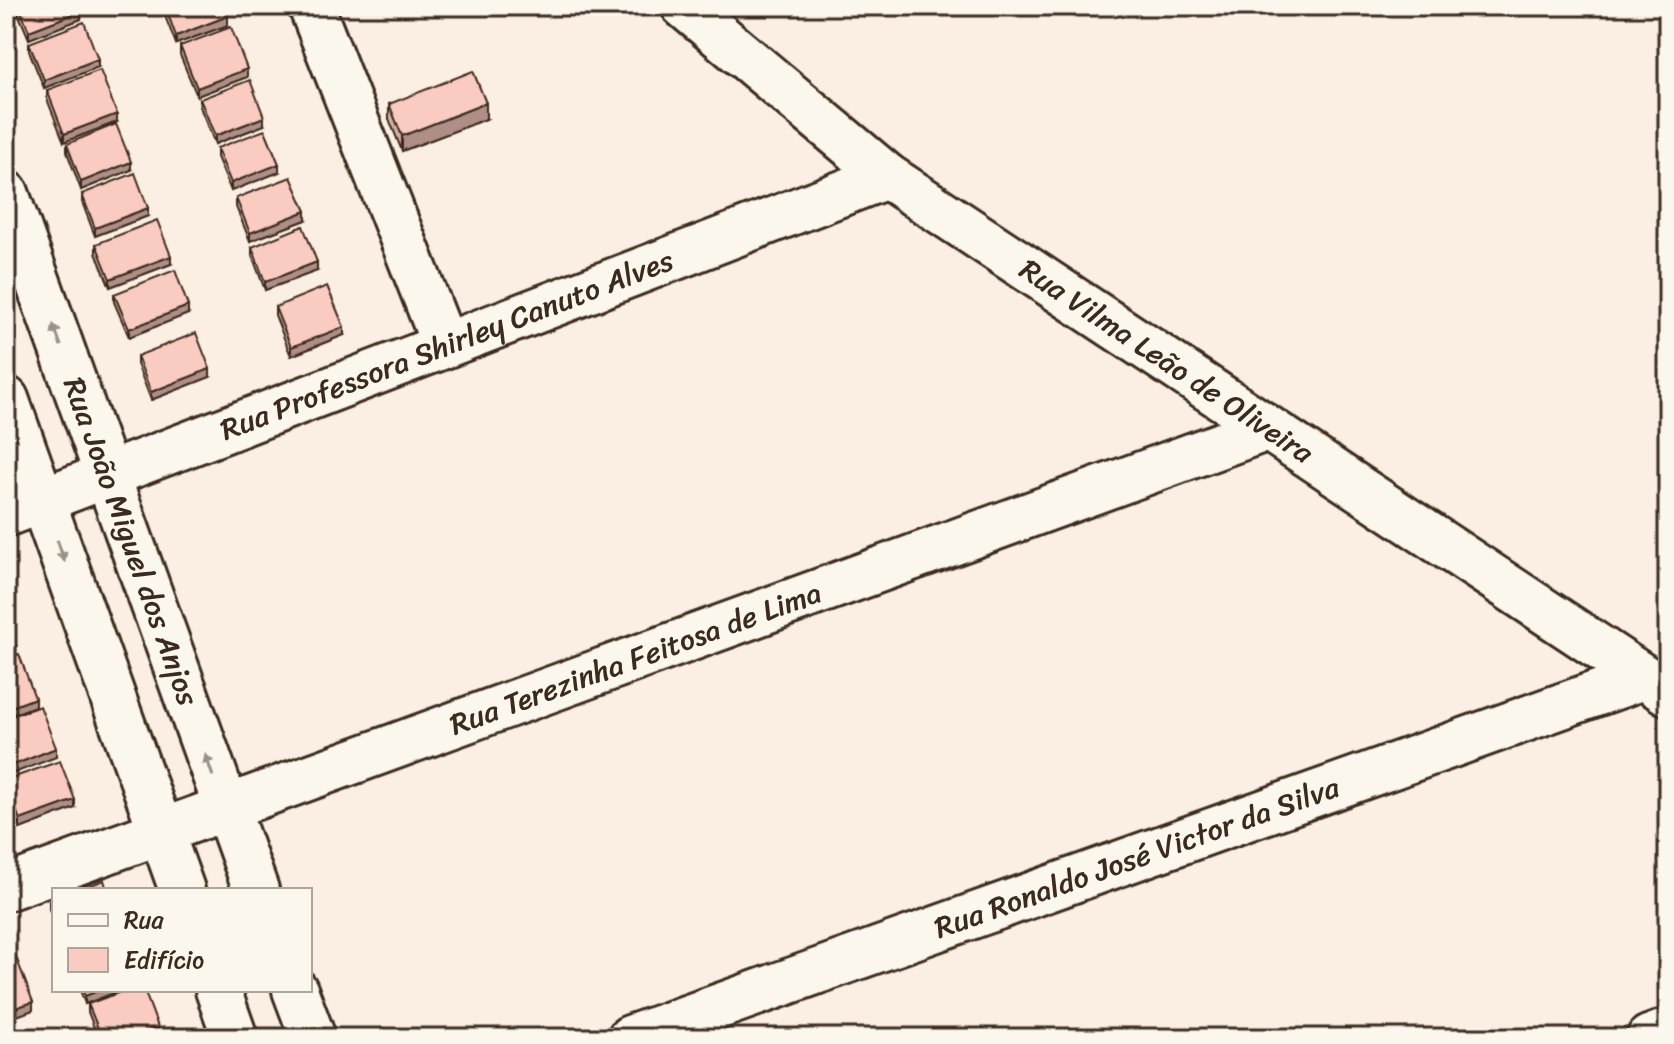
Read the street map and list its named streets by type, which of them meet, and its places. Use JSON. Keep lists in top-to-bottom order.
{
  "streets": {
    "street": [
      "Rua Professora Shirley Canuto Alves",
      "Rua Vilma Leão de Oliveira",
      "Rua João Miguel dos Anjos",
      "Rua Terezinha Feitosa de Lima",
      "Rua Ronaldo José Victor da Silva"
    ]
  },
  "crossings": [
    ["Rua Professora Shirley Canuto Alves", "Rua Vilma Leão de Oliveira"],
    ["Rua Professora Shirley Canuto Alves", "Rua João Miguel dos Anjos"],
    ["Rua Vilma Leão de Oliveira", "Rua Terezinha Feitosa de Lima"],
    ["Rua Vilma Leão de Oliveira", "Rua Ronaldo José Victor da Silva"],
    ["Rua João Miguel dos Anjos", "Rua Terezinha Feitosa de Lima"]
  ],
  "legend": ["Rua", "Edifício"]
}
